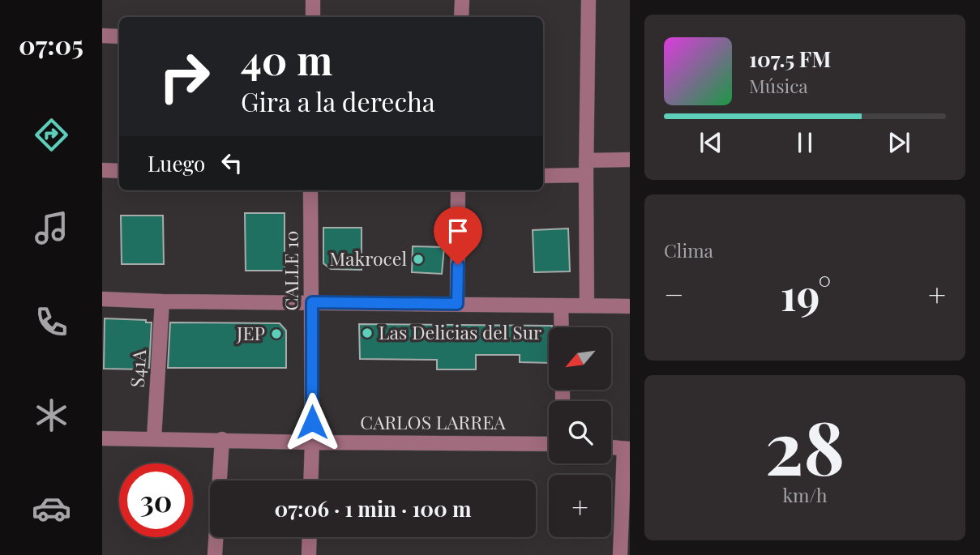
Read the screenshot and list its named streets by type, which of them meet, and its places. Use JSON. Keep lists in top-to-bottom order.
{
  "streets": {
    "street": ["CALLE 10", "S41A", "CARLOS LARREA"]
  },
  "crossings": [
    ["CALLE 10", "CARLOS LARREA"],
    ["S41A", "CARLOS LARREA"]
  ],
  "places": ["Makrocel", "Las Delicias del Sur", "JEP"],
  "north": "bottom left",
  "page": {
    "tabs": "07:05",
    "turn": ["40 m", "Gira a la derecha"],
    "song": ["107.5 FM", "Música"],
    "then": "Luego",
    "tile": [
      "Clima",
      ["28", "km/h"]
    ],
    "heat": ["−", "19°", "+"],
    "map_buttons": "+",
    "limit": "30",
    "trip": "07:06 · 1 min · 100 m"
  }
}
